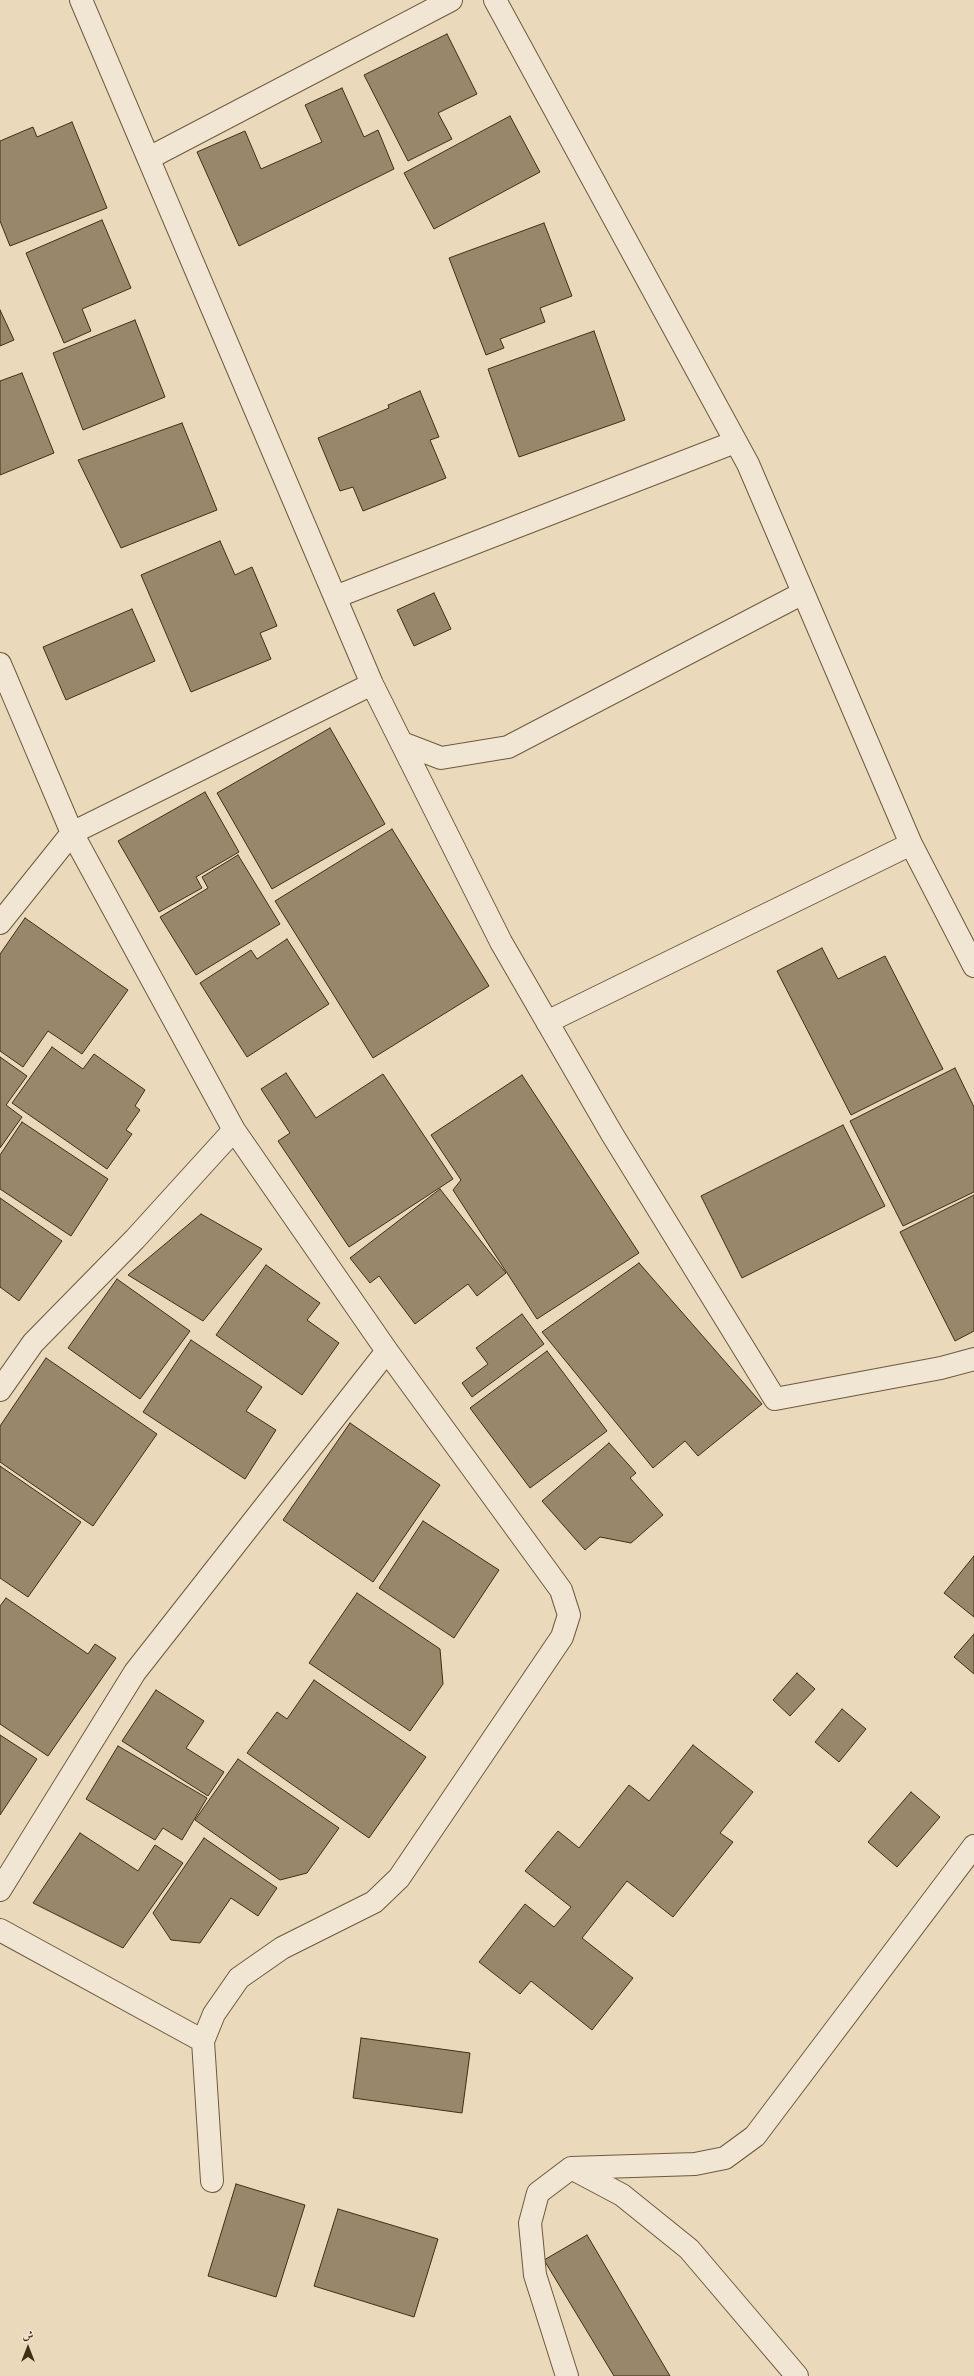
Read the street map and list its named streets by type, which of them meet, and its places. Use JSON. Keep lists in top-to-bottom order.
{
  "north": "top"
}
